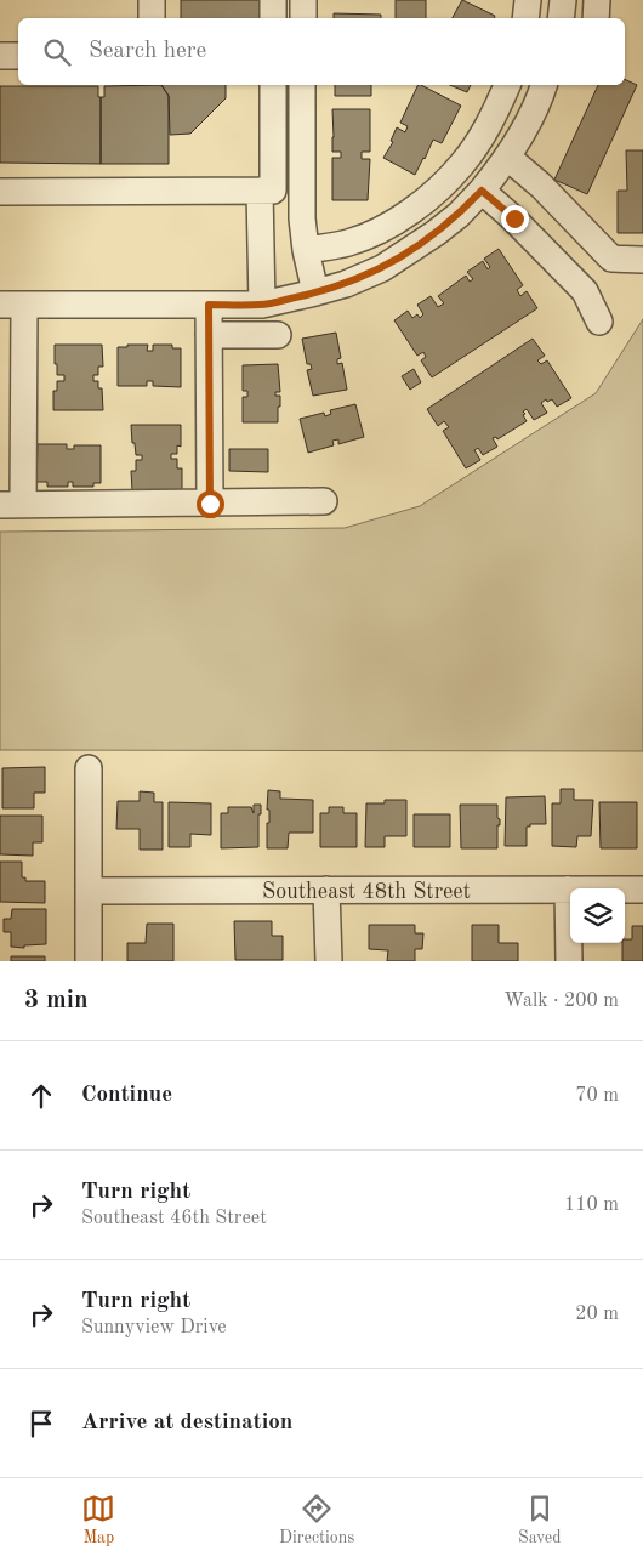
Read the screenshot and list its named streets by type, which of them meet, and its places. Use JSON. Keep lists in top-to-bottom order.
{
  "streets": {
    "street": ["Southeast 48th Street"]
  },
  "page": {
    "search": "Search here",
    "heading": ["3 min", "Walk · 200 m"],
    "list": [
      ["Continue", "70 m"],
      ["Turn right", "Southeast 46th Street", "110 m"],
      ["Turn right", "Sunnyview Drive", "20 m"],
      "Arrive at destination"
    ],
    "nav": ["Map", "Directions", "Saved"]
  }
}
